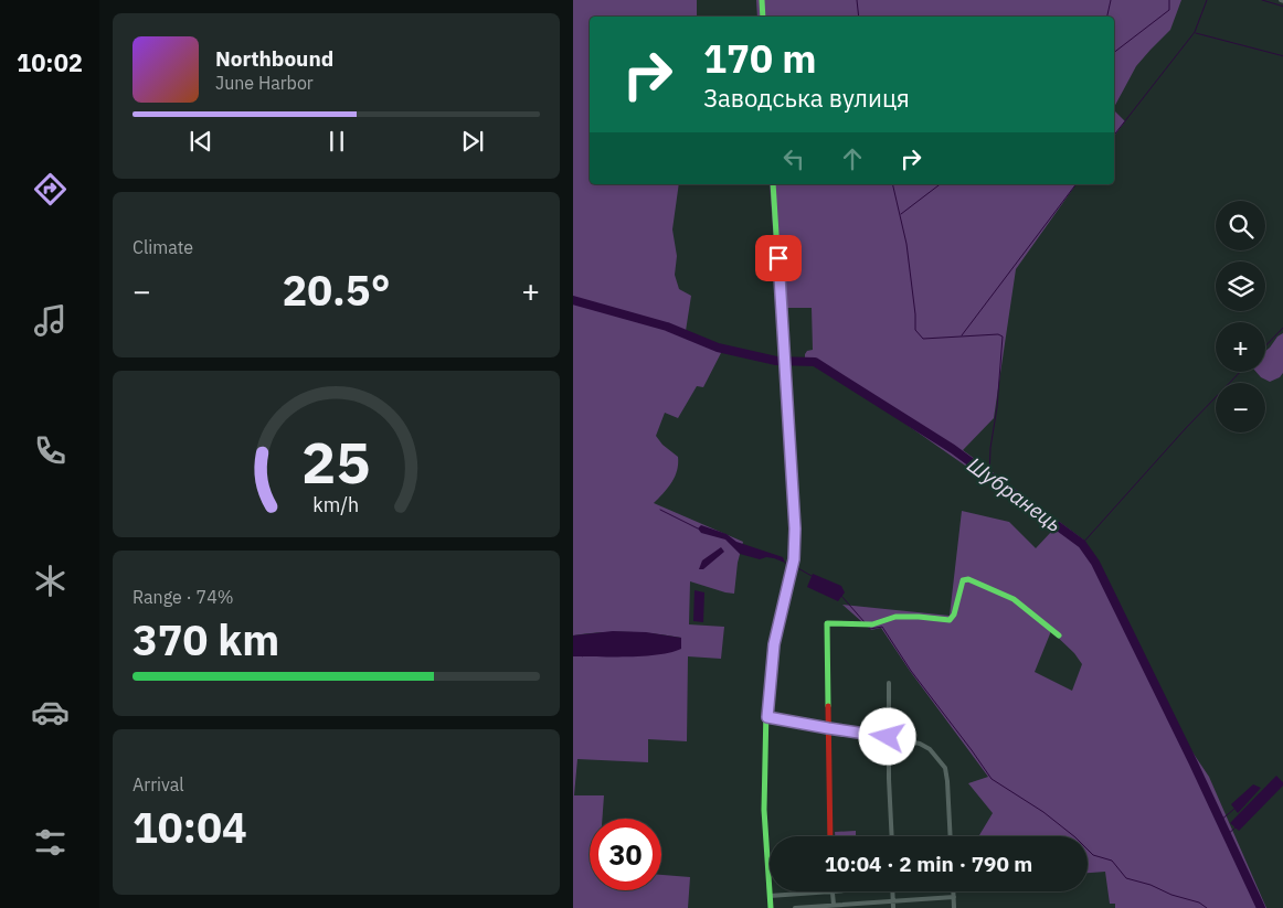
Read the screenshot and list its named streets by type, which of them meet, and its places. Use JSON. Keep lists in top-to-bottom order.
{
  "water": ["Шубранець"],
  "page": {
    "tabs": "10:02",
    "turn": ["170 m", "Заводська вулиця"],
    "song": ["Northbound", "June Harbor"],
    "tile": [
      "Climate",
      ["Range · 74%", "370 km"],
      ["Arrival", "10:04"]
    ],
    "map_buttons": ["+", "−"],
    "heat": ["−", "20.5°", "+"],
    "limit": "30",
    "trip": "10:04 · 2 min · 790 m",
    "gauge": ["25", "km/h"]
  }
}
